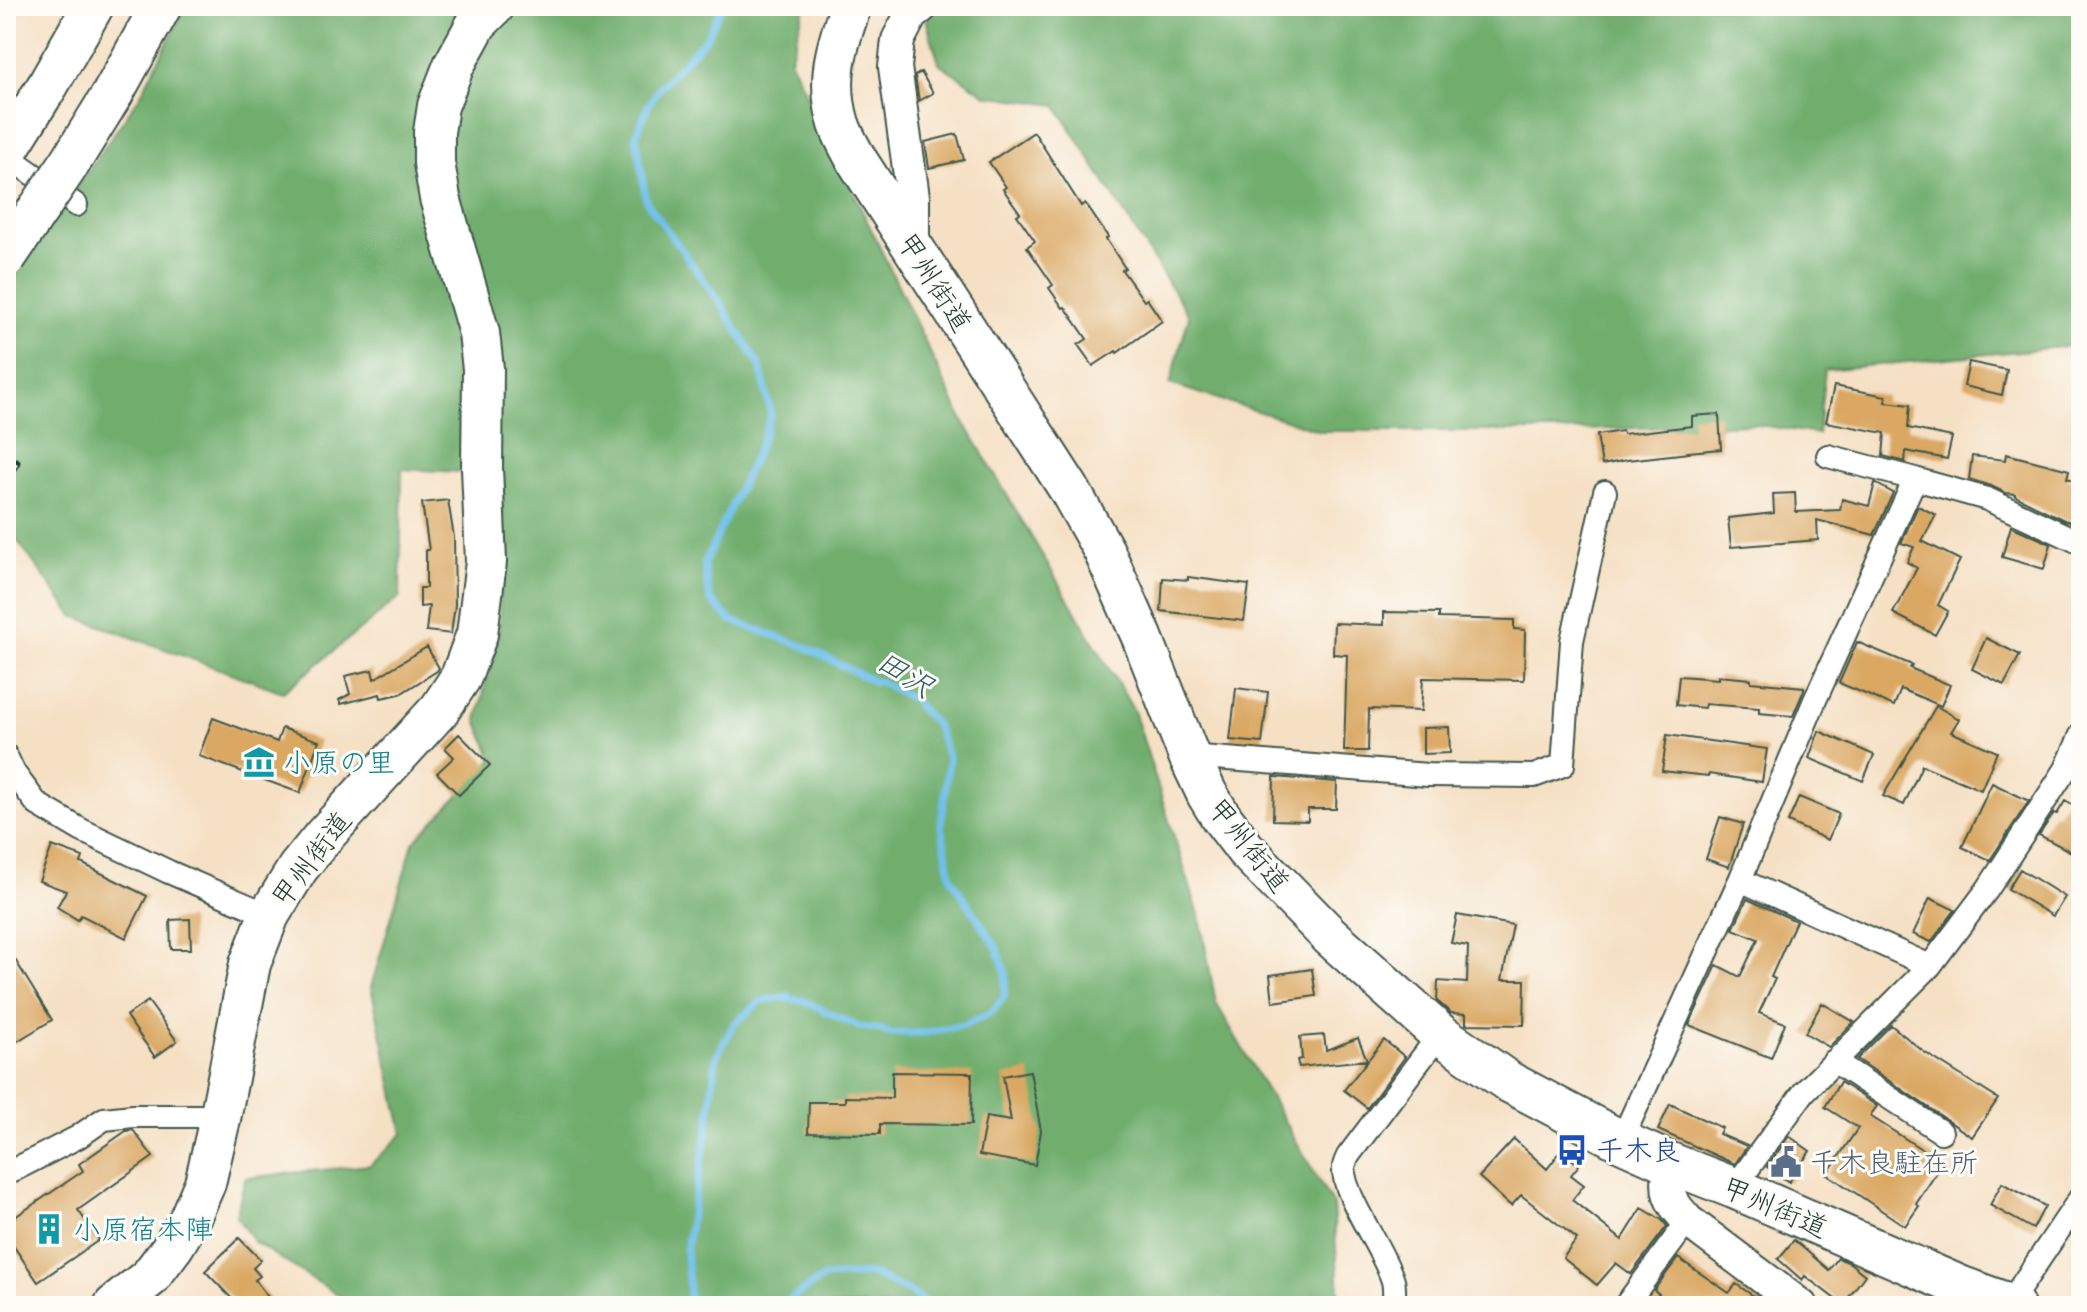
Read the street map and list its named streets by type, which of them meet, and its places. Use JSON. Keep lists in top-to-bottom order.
{
  "streets": {
    "highway": ["甲州街道"]
  },
  "water": ["田沢"],
  "places": {
    "museum": ["小原の里"],
    "bus stop": ["千木良"],
    "public building": ["千木良駐在所"],
    "building": ["小原宿本陣"]
  }
}
